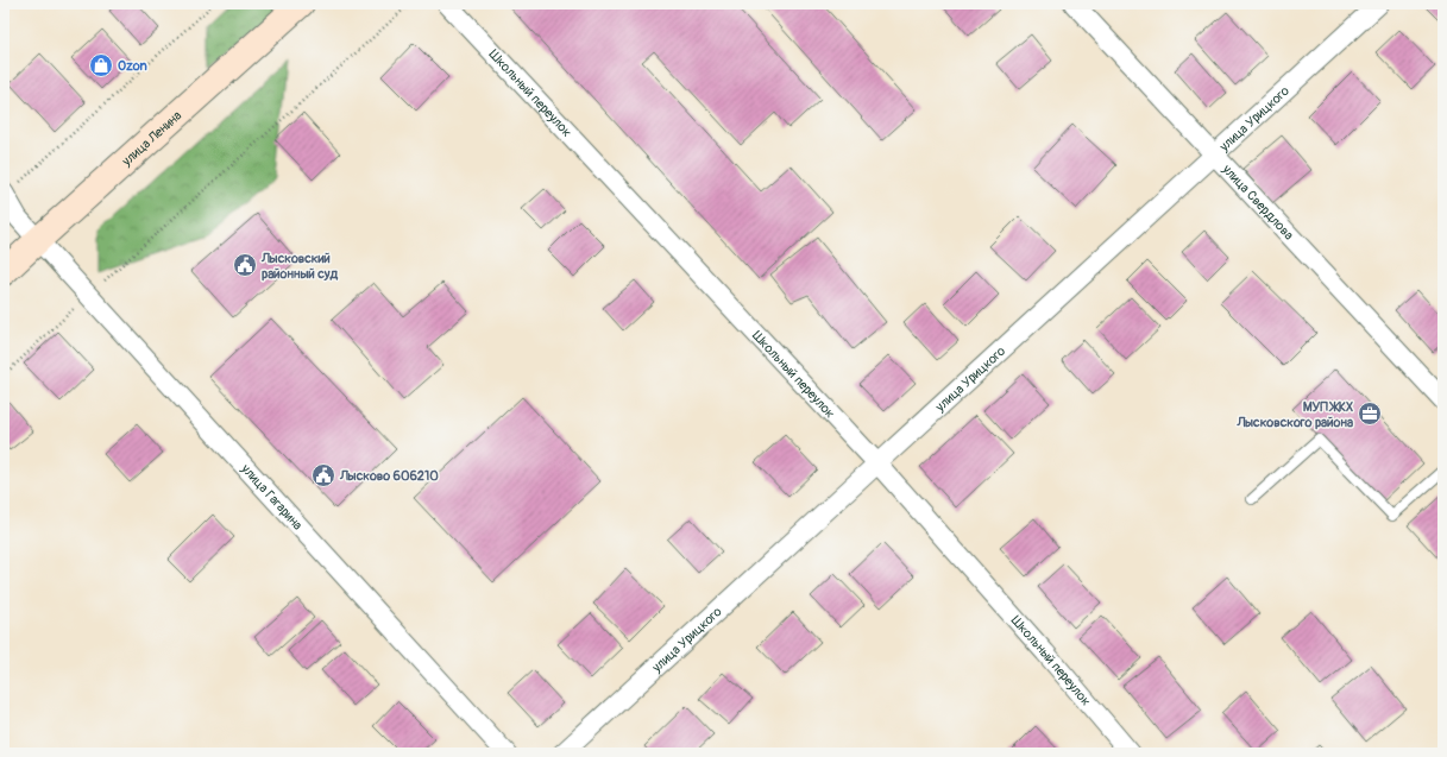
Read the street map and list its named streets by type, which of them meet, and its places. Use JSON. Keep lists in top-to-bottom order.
{
  "streets": {
    "main road": ["улица Ленина"],
    "street": [
      "Школьный переулок",
      "улица Урицкого",
      "улица Свердлова",
      "улица Гагарина"
    ]
  },
  "crossings": [
    ["Школьный переулок", "улица Урицкого"],
    ["улица Урицкого", "улица Свердлова"],
    ["улица Ленина", "улица Гагарина"]
  ],
  "places": {
    "shop": ["Ozon"],
    "public building": ["Лысковский районный суд", "Лысково 606210"],
    "office": ["МУП ЖКХ Лысковского района"]
  }
}
